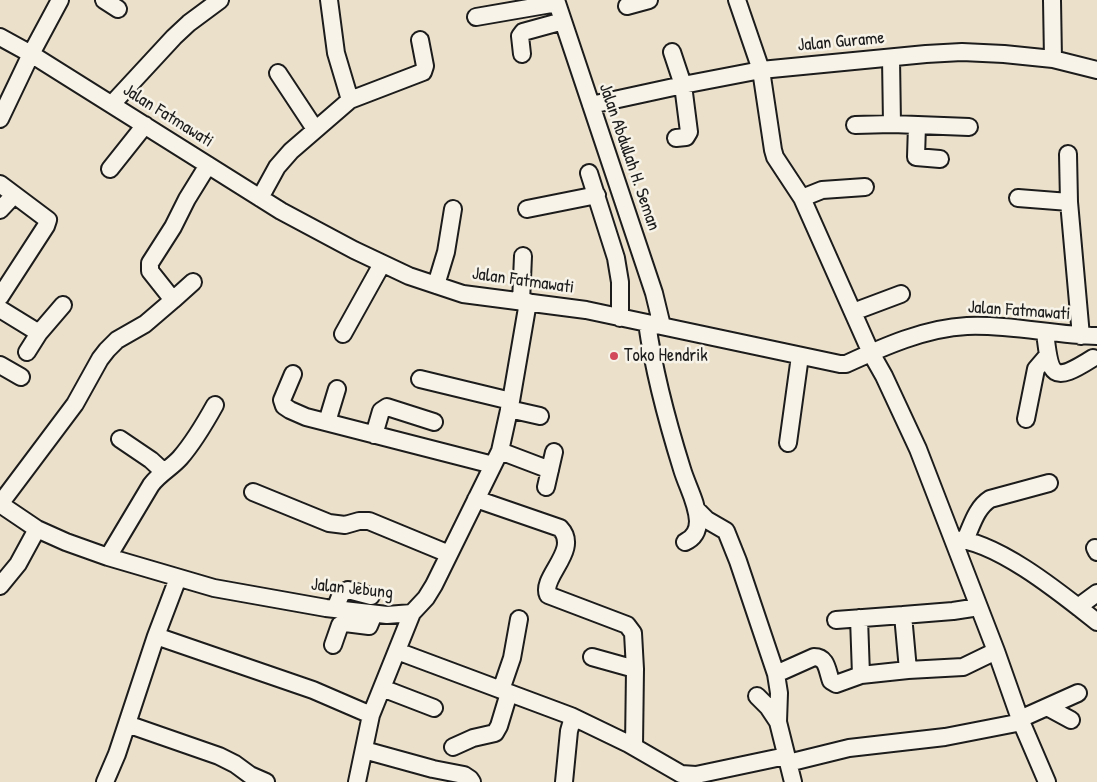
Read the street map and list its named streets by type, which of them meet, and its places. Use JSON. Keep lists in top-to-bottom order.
{
  "streets": {
    "street": [
      "Jalan Gurame",
      "Jalan Fatmawati",
      "Jalan Abdullah H. Seman",
      "Jalan Jebung"
    ]
  },
  "crossings": [
    ["Jalan Gurame", "Jalan Abdullah H. Seman"],
    ["Jalan Fatmawati", "Jalan Abdullah H. Seman"],
    ["Jalan Fatmawati", "Jalan Jebung"]
  ],
  "places": ["Toko Hendrik"]
}
